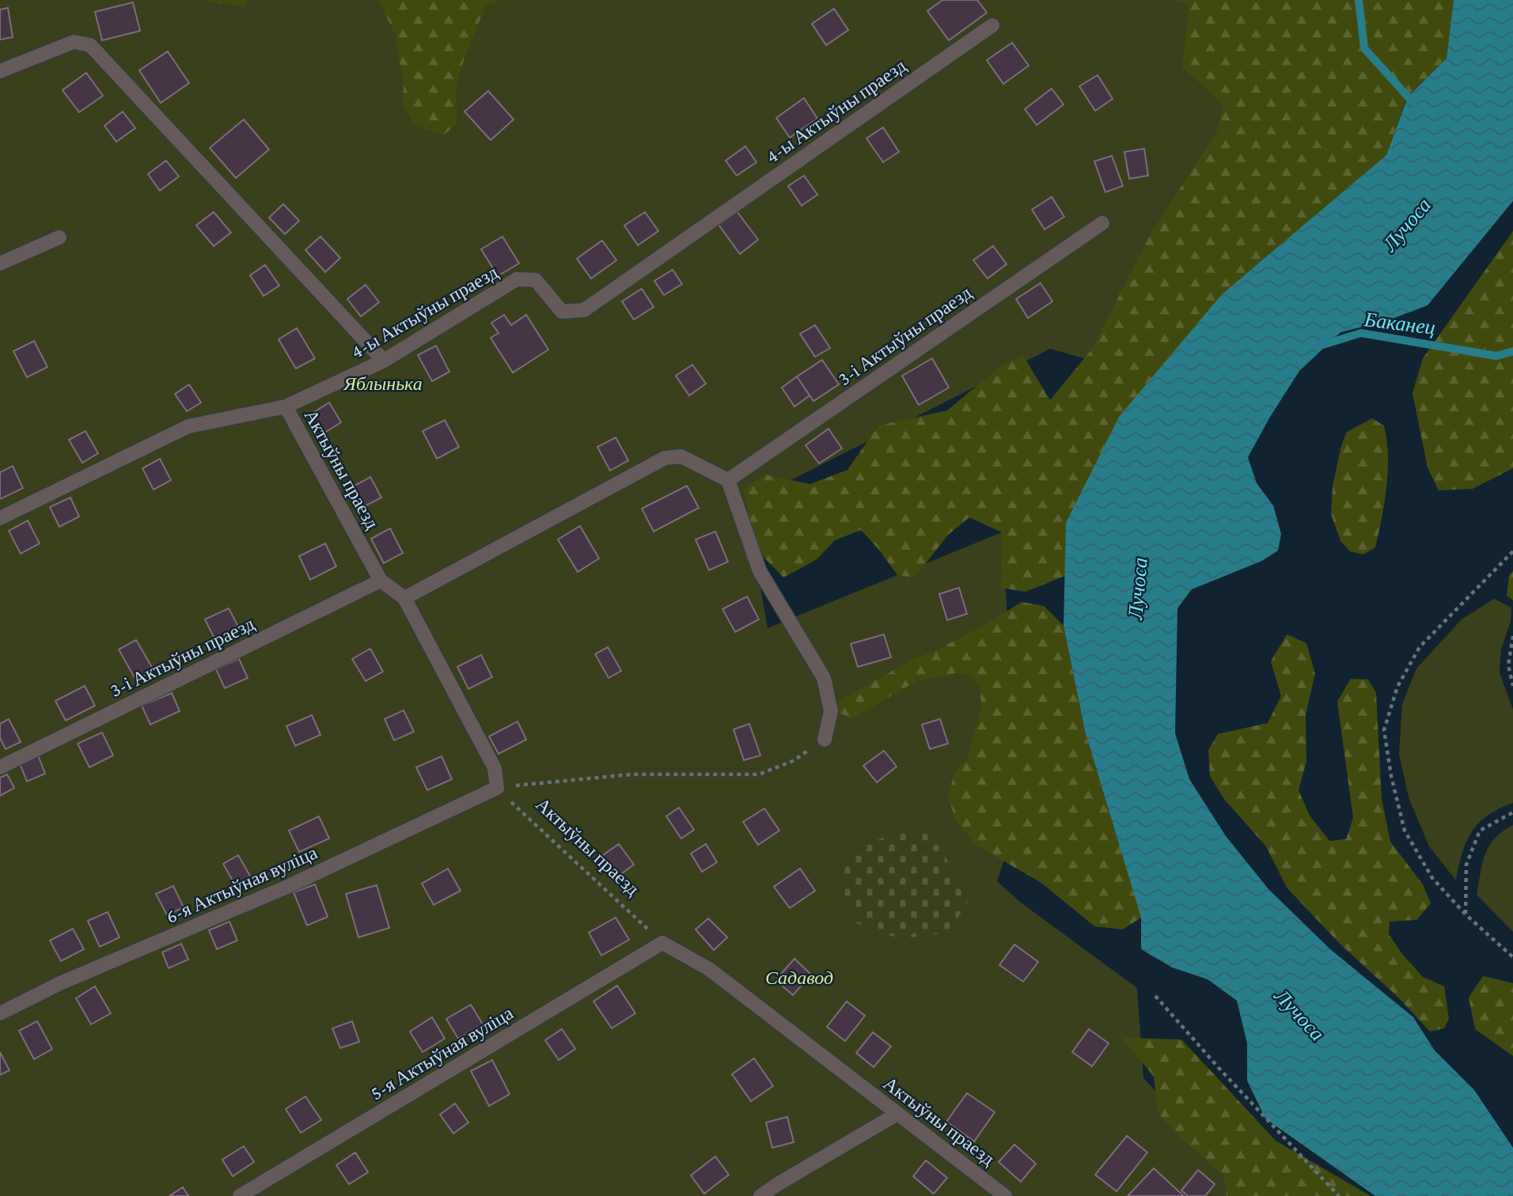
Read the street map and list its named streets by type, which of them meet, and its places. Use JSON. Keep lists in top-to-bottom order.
{
  "streets": {
    "lane": [
      "4-ы Актыўны праезд",
      "3-і Актыўны праезд",
      "Актыўны праезд",
      "6-я Актыўная вуліца",
      "5-я Актыўная вуліца"
    ]
  },
  "crossings": [
    ["4-ы Актыўны праезд", "Актыўны праезд"],
    ["3-і Актыўны праезд", "Актыўны праезд"],
    ["Актыўны праезд", "6-я Актыўная вуліца"],
    ["Актыўны праезд", "5-я Актыўная вуліца"]
  ],
  "water": ["Лучоса", "Баканец"],
  "parks": ["Яблынька", "Садавод"]
}
